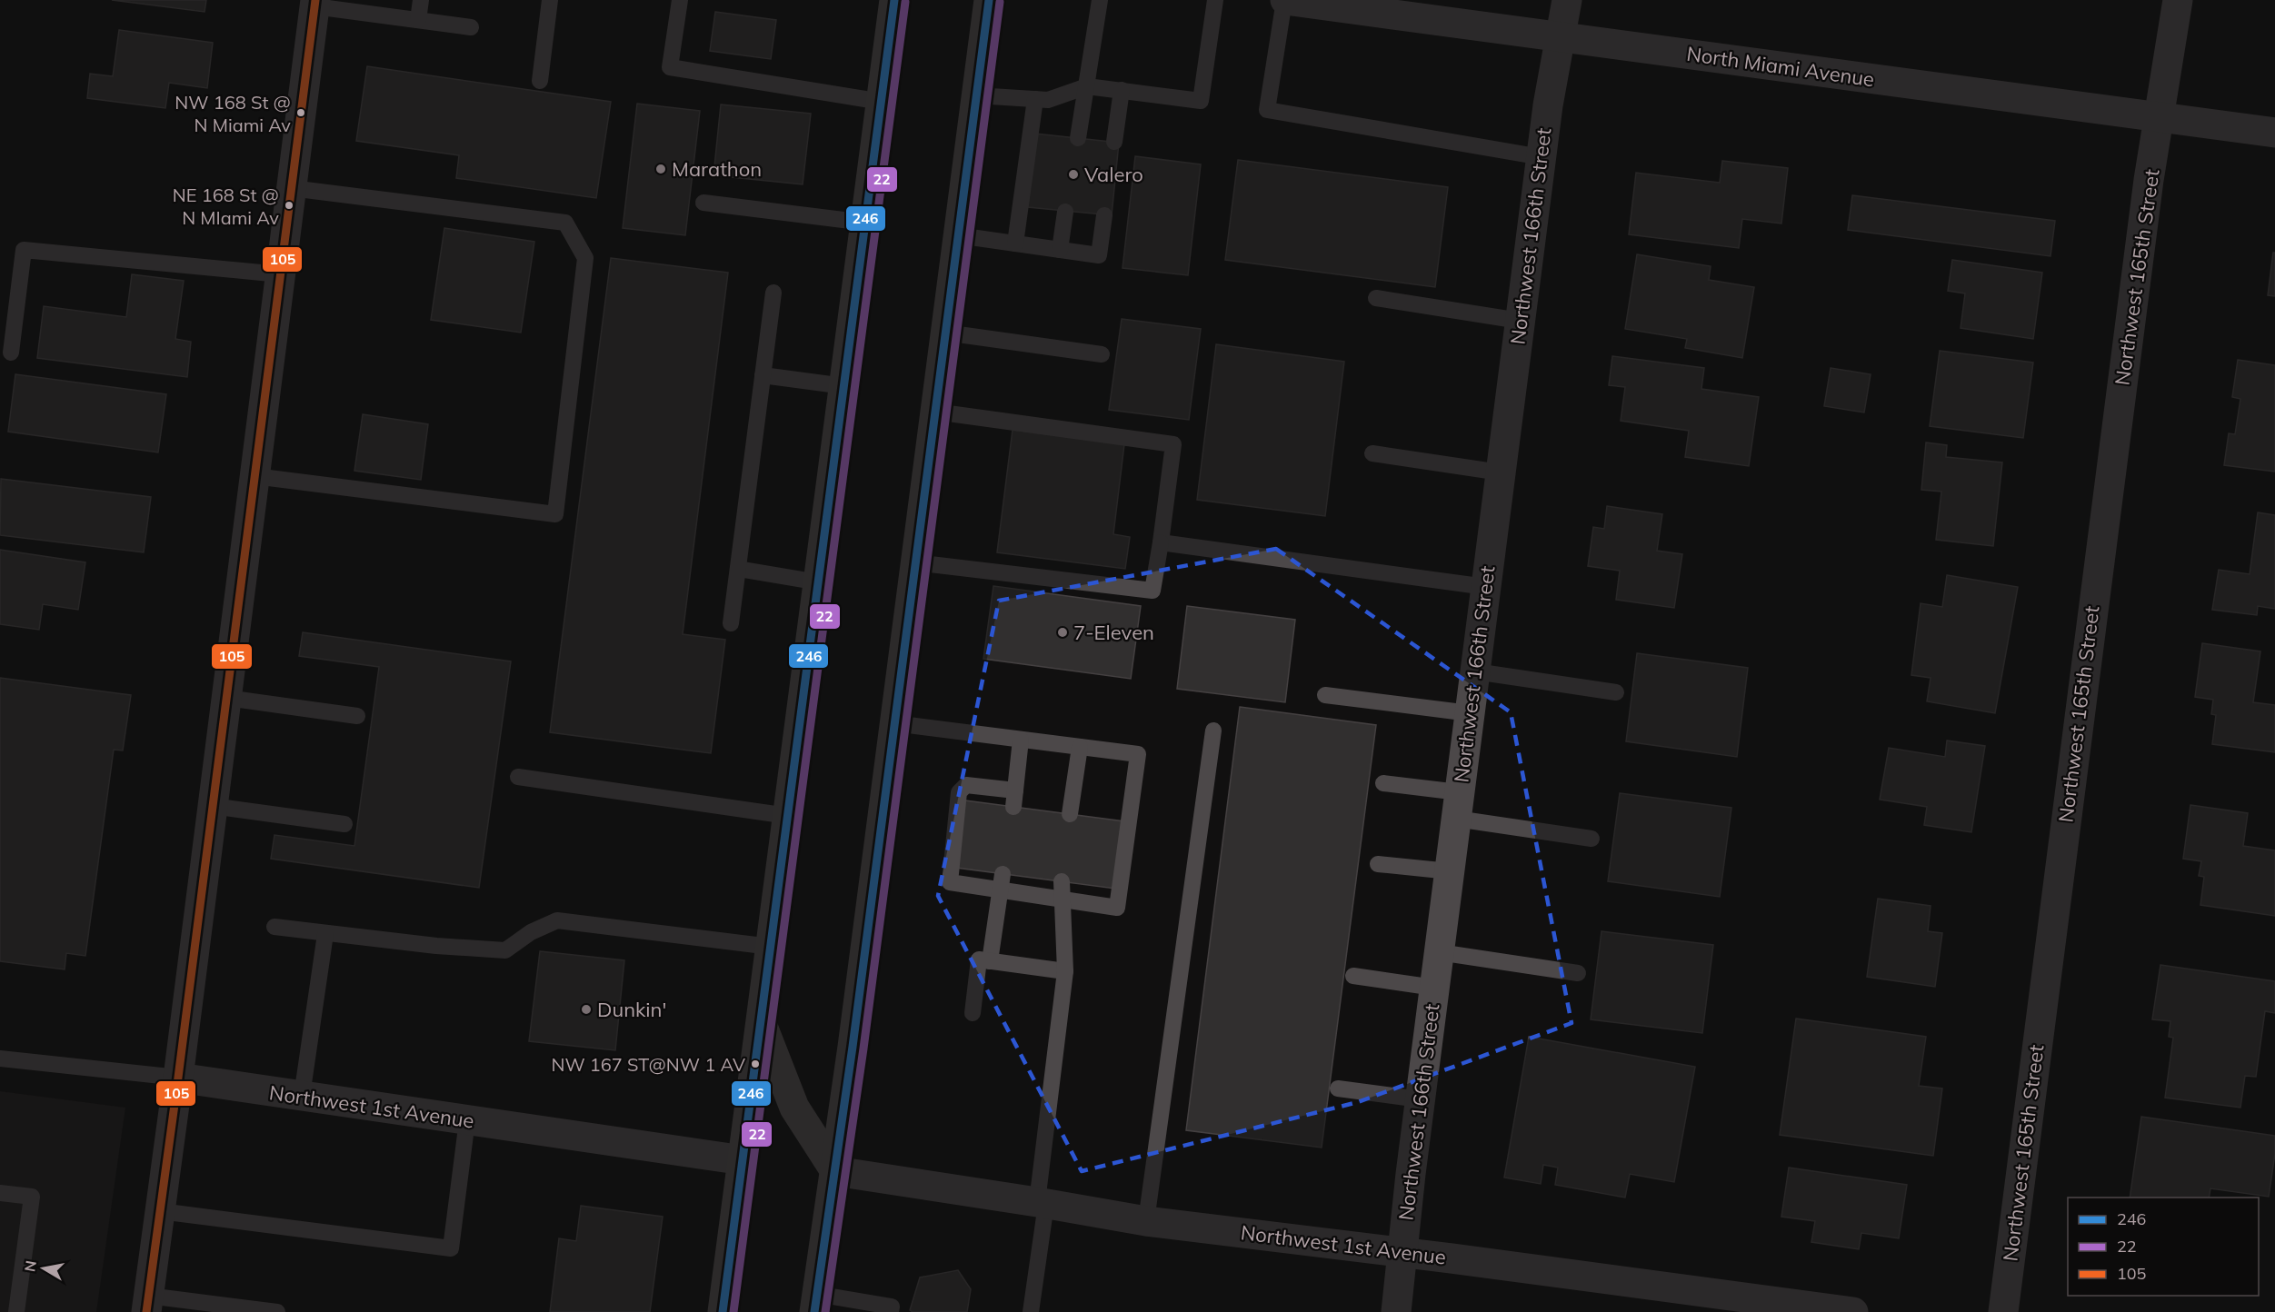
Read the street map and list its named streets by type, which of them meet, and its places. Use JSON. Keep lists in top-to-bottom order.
{
  "streets": {
    "street": [
      "North Miami Avenue",
      "Northwest 166th Street",
      "Northwest 165th Street",
      "Northwest 1st Avenue"
    ]
  },
  "crossings": [
    ["North Miami Avenue", "Northwest 166th Street"],
    ["North Miami Avenue", "Northwest 165th Street"],
    ["Northwest 166th Street", "Northwest 1st Avenue"]
  ],
  "places": [
    "NW 168 St @ N Miami Av",
    "Marathon",
    "Valero",
    "NE 168 St @ N MIami Av",
    "7-Eleven",
    "Dunkin'",
    "NW 167 ST@NW 1 AV"
  ],
  "lines": ["transit line 246", "transit line 105", "transit line 22"],
  "legend": ["246", "22", "105"],
  "north": "left"
}
